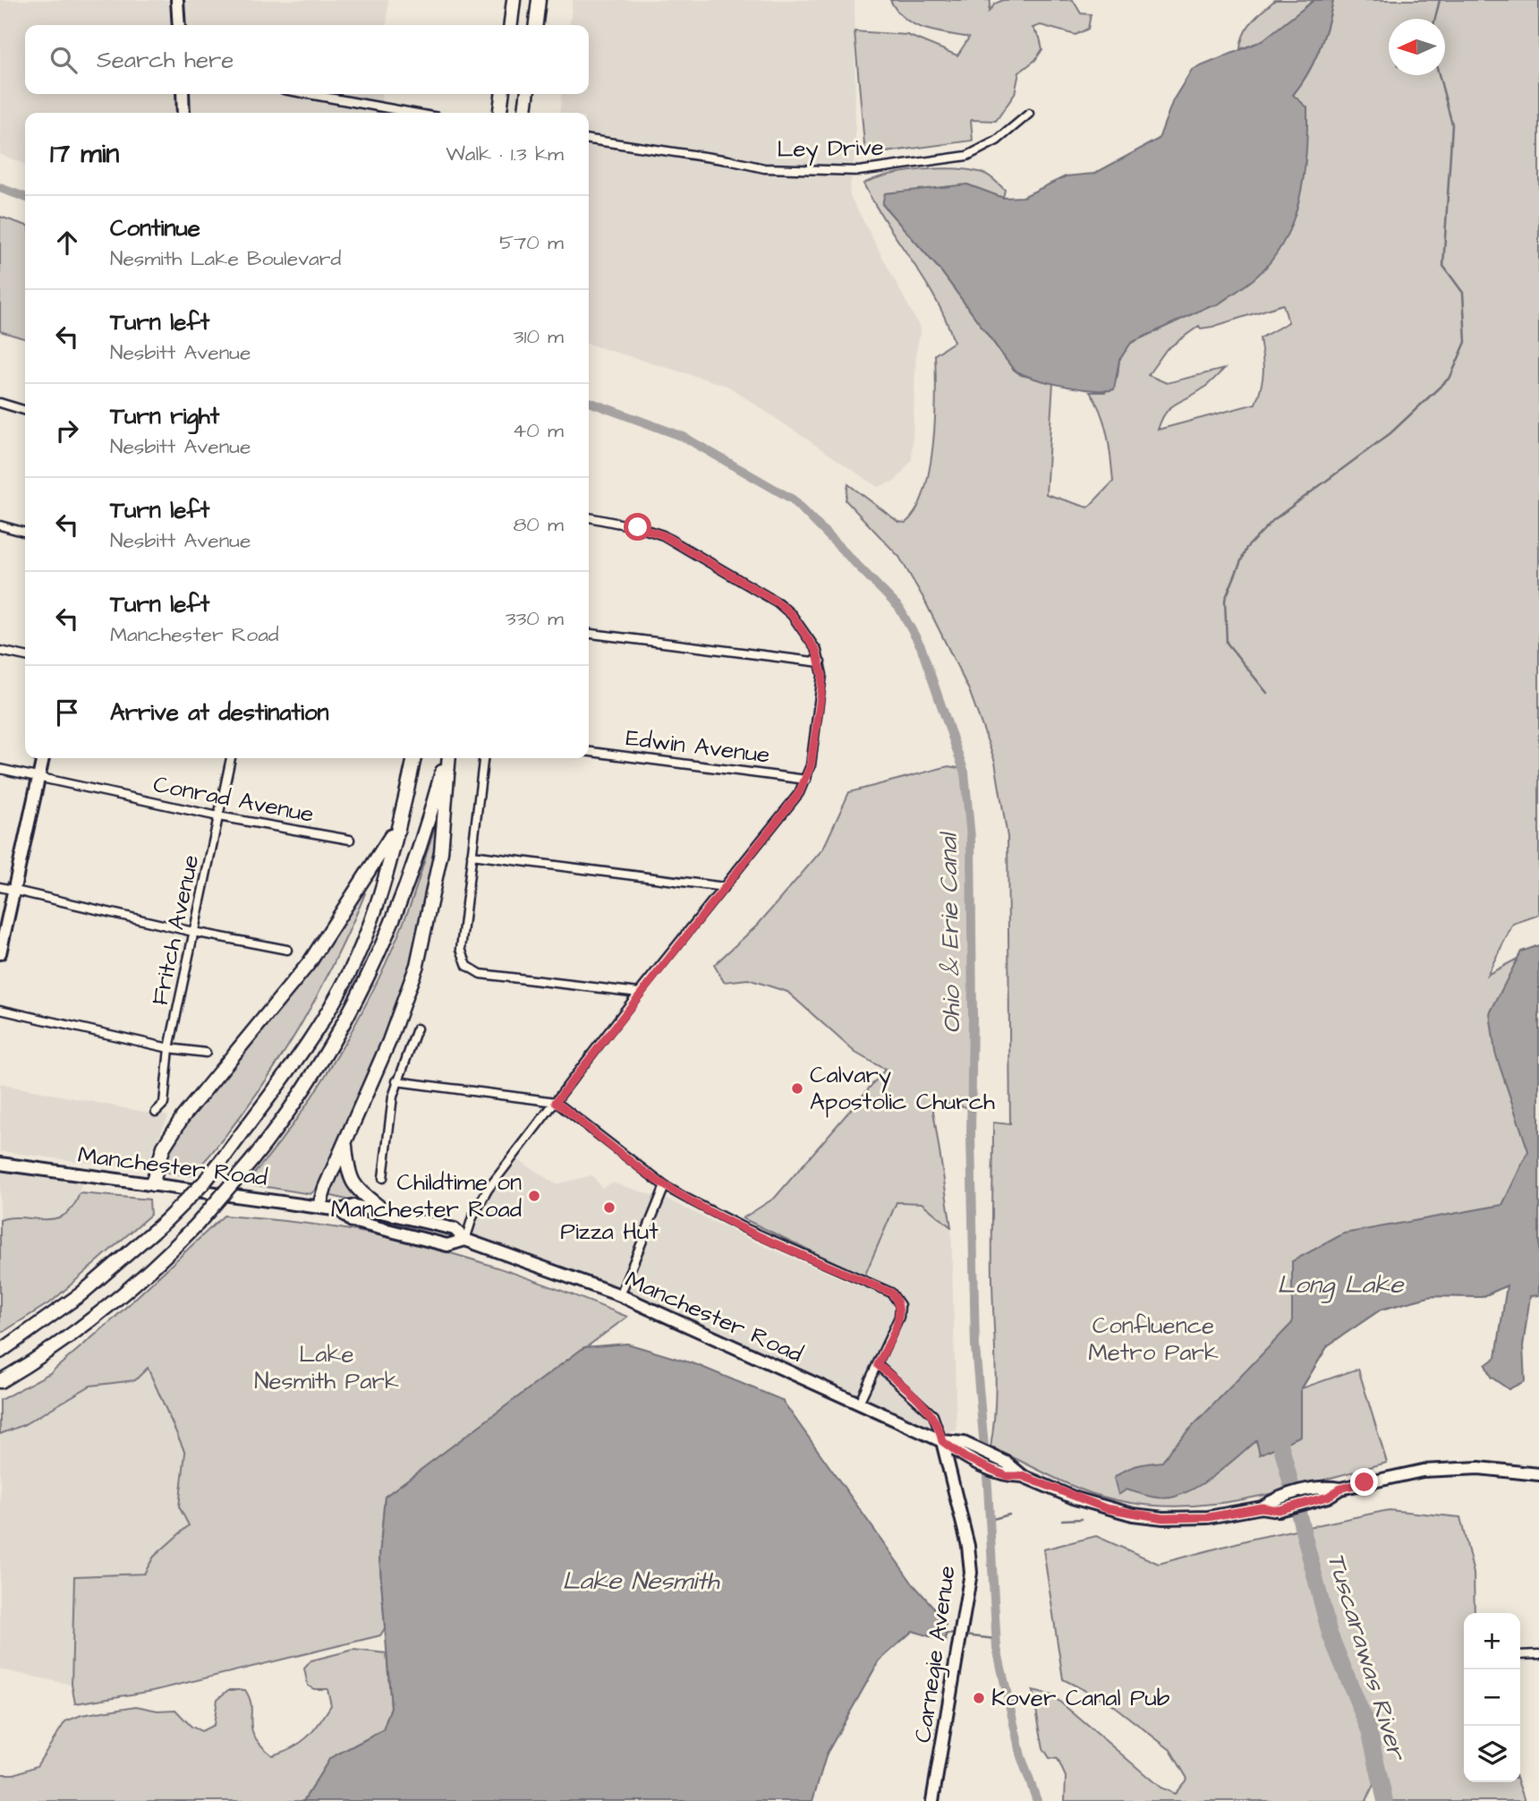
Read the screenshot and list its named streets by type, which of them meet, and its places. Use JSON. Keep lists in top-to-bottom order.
{
  "streets": {
    "main road": ["Manchester Road", "Carnegie Avenue"],
    "street": [
      "Ley Drive",
      "Edwin Avenue",
      "Conrad Avenue",
      "Fritch Avenue"
    ]
  },
  "crossings": [
    ["Conrad Avenue", "Fritch Avenue"],
    ["Manchester Road", "Carnegie Avenue"]
  ],
  "water": [
    "Ohio & Erie Canal",
    "Long Lake",
    "Lake Nesmith",
    "Tuscarawas River"
  ],
  "parks": ["Confluence Metro Park", "Lake Nesmith Park"],
  "places": [
    "Calvary Apostolic Church",
    "Childtime on Manchester Road",
    "Pizza Hut",
    "Kover Canal Pub"
  ],
  "north": "left",
  "page": {
    "search": "Search here",
    "heading": ["17 min", "Walk · 1.3 km"],
    "list": [
      ["Continue", "Nesmith Lake Boulevard", "570 m"],
      ["Turn left", "Nesbitt Avenue", "310 m"],
      ["Turn right", "Nesbitt Avenue", "40 m"],
      ["Turn left", "Nesbitt Avenue", "80 m"],
      ["Turn left", "Manchester Road", "330 m"],
      "Arrive at destination"
    ],
    "map_buttons": ["+", "−"]
  }
}
